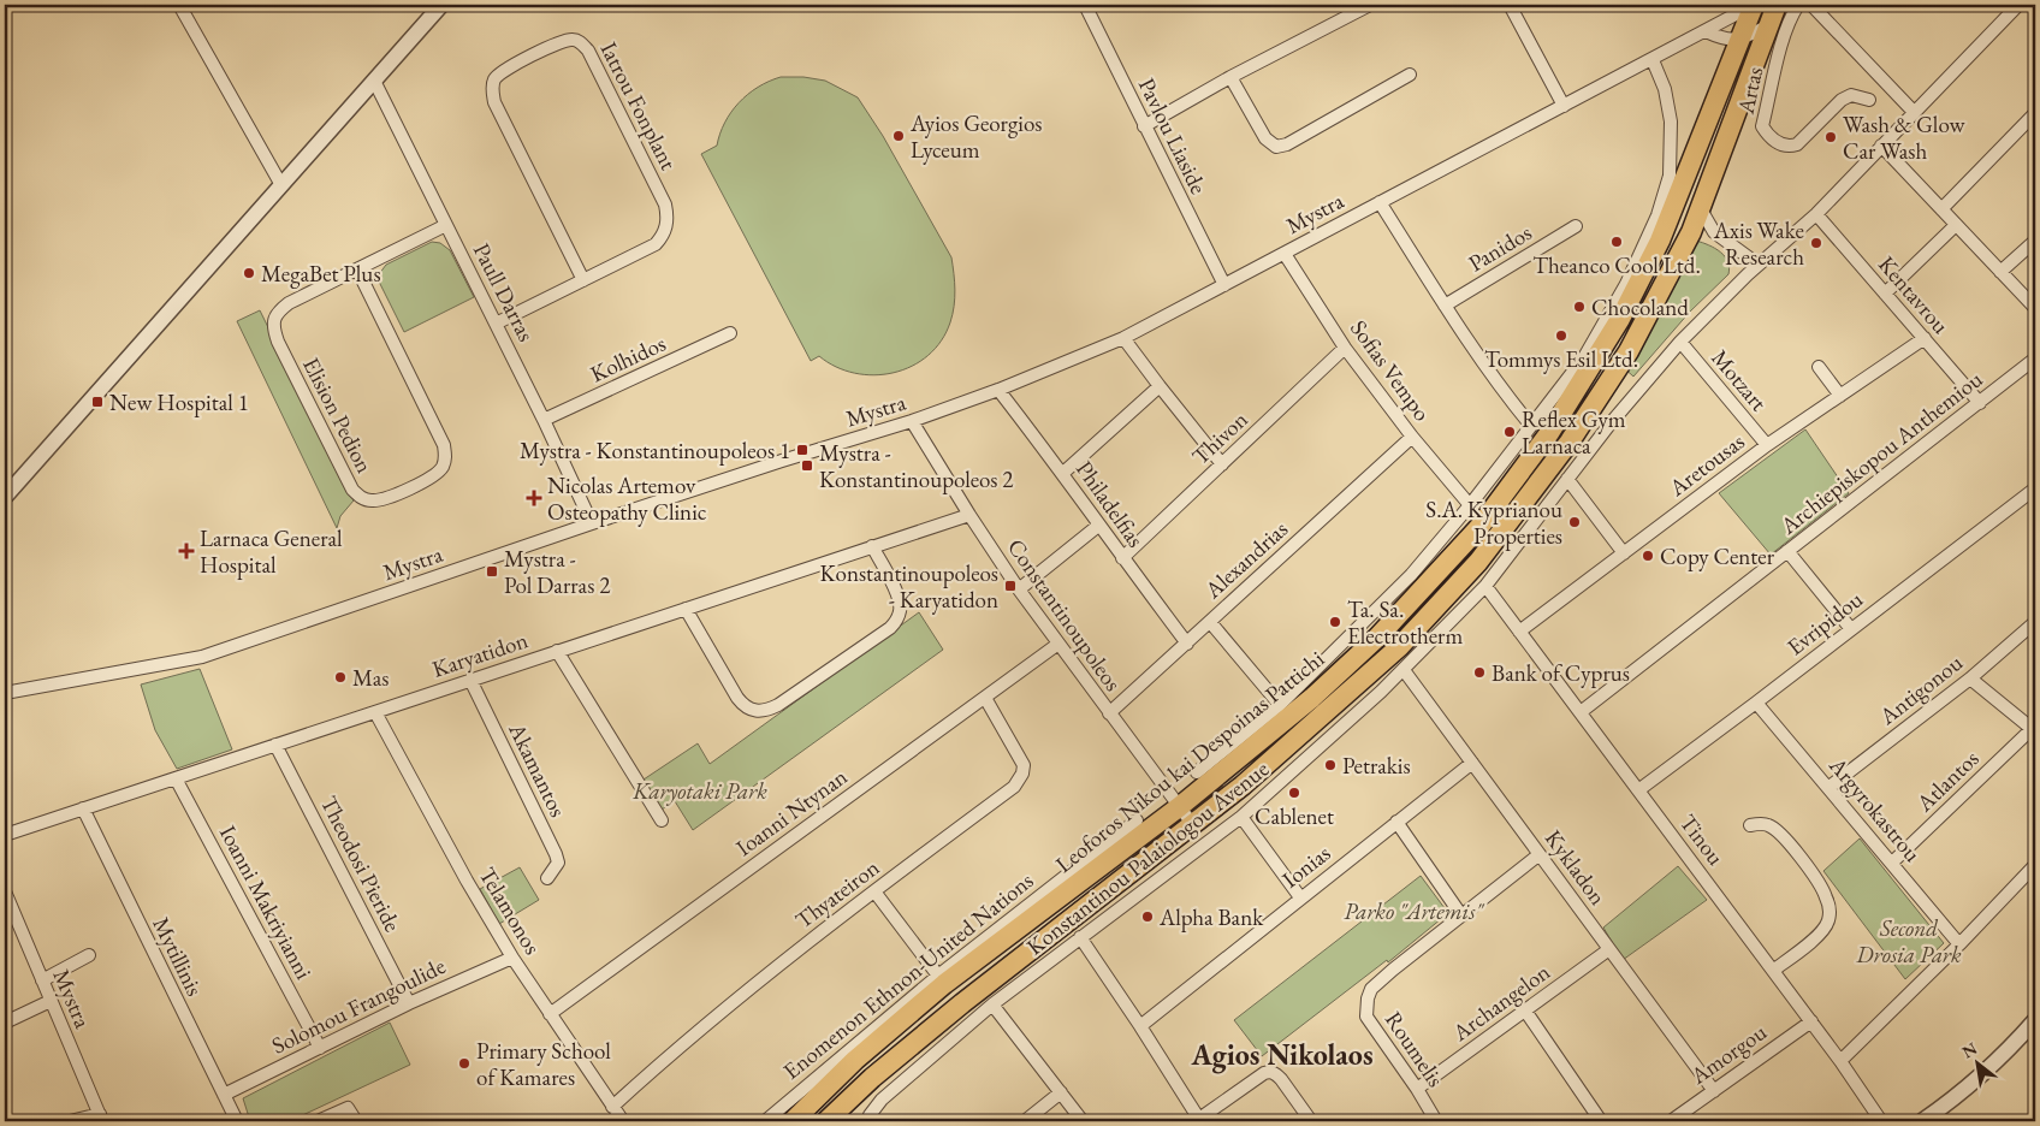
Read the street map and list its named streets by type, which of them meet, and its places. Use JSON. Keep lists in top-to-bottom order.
{
  "streets": {
    "main road": ["Leoforos Nikou kai Despoinas Pattichi"],
    "street": [
      "Artas",
      "Iatrou Fonplant",
      "Pavlou Liaside",
      "Mystra",
      "Panidos",
      "Paull Darras",
      "Kentavrou",
      "Kolhidos",
      "Sofias Vempo",
      "Motzart",
      "Elision Pedion",
      "Thivon",
      "Archiepiskopou Anthemiou",
      "Aretousas",
      "Philadelfias",
      "Alexandrias",
      "Constantinoupoleos",
      "Evripidou",
      "Karyatidon",
      "Antigonou",
      "Akamantos",
      "Atlantos",
      "Argyrokastrou",
      "Ioanni Ntynan",
      "Tinou",
      "Konstantinou Palaiologou Avenue",
      "Theodosi Pieride",
      "Ionias",
      "Kykladon",
      "Thyateiron",
      "Ioanni Makriyianni",
      "Telamonos",
      "Mytillinis",
      "Enomenon Ethnon-United Nations",
      "Archangelon",
      "Solomou Frangoulide",
      "Roumelis",
      "Amorgou"
    ]
  },
  "crossings": [
    ["Iatrou Fonplant", "Paull Darras"],
    ["Pavlou Liaside", "Mystra"],
    ["Mystra", "Paull Darras"],
    ["Mystra", "Sofias Vempo"],
    ["Mystra", "Philadelfias"],
    ["Mystra", "Constantinoupoleos"],
    ["Mystra", "Leoforos Nikou kai Despoinas Pattichi"],
    ["Paull Darras", "Kolhidos"],
    ["Paull Darras", "Elision Pedion"],
    ["Kentavrou", "Archiepiskopou Anthemiou"],
    ["Kentavrou", "Aretousas"],
    ["Kentavrou", "Konstantinou Palaiologou Avenue"],
    ["Sofias Vempo", "Thivon"],
    ["Sofias Vempo", "Alexandrias"],
    ["Motzart", "Aretousas"],
    ["Motzart", "Konstantinou Palaiologou Avenue"],
    ["Thivon", "Philadelfias"],
    ["Archiepiskopou Anthemiou", "Tinou"],
    ["Aretousas", "Tinou"],
    ["Philadelfias", "Alexandrias"],
    ["Alexandrias", "Constantinoupoleos"],
    ["Constantinoupoleos", "Karyatidon"],
    ["Constantinoupoleos", "Leoforos Nikou kai Despoinas Pattichi"],
    ["Constantinoupoleos", "Ioanni Ntynan"],
    ["Evripidou", "Argyrokastrou"],
    ["Evripidou", "Tinou"],
    ["Karyatidon", "Akamantos"],
    ["Karyatidon", "Theodosi Pieride"],
    ["Karyatidon", "Ioanni Makriyianni"],
    ["Karyatidon", "Telamonos"],
    ["Karyatidon", "Mytillinis"],
    ["Antigonou", "Argyrokastrou"],
    ["Atlantos", "Argyrokastrou"],
    ["Ioanni Ntynan", "Thyateiron"],
    ["Ioanni Ntynan", "Telamonos"],
    ["Tinou", "Konstantinou Palaiologou Avenue"],
    ["Tinou", "Amorgou"],
    ["Konstantinou Palaiologou Avenue", "Kykladon"],
    ["Theodosi Pieride", "Solomou Frangoulide"],
    ["Ionias", "Kykladon"],
    ["Kykladon", "Archangelon"],
    ["Kykladon", "Amorgou"],
    ["Thyateiron", "Telamonos"],
    ["Ioanni Makriyianni", "Solomou Frangoulide"],
    ["Telamonos", "Solomou Frangoulide"],
    ["Mytillinis", "Solomou Frangoulide"],
    ["Archangelon", "Roumelis"]
  ],
  "districts": ["Agios Nikolaos"],
  "parks": ["Karyotaki Park", "Parko \"Artemis\"", "Second Drosia Park"],
  "places": {
    "other": [
      "Ayios Georgios Lyceum",
      "Wash & Glow Car Wash",
      "Theanco Cool Ltd.",
      "Axis Wake Research",
      "MegaBet Plus",
      "Chocoland",
      "Tommys Esil Ltd.",
      "Reflex Gym Larnaca",
      "S.A. Kyprianou Properties",
      "Copy Center",
      "Ta. Sa. Electrotherm",
      "Bank of Cyprus",
      "Mas",
      "Petrakis",
      "Cablenet",
      "Alpha Bank",
      "Primary School of Kamares"
    ],
    "transit": [
      "New Hospital 1",
      "Mystra - Konstantinoupoleos 1",
      "Mystra - Konstantinoupoleos 2",
      "Mystra - Pol Darras 2",
      "Konstantinoupoleos - Karyatidon"
    ],
    "health": ["Nicolas Artemov Osteopathy Clinic", "Larnaca General Hospital"]
  },
  "north": "top left"
}
